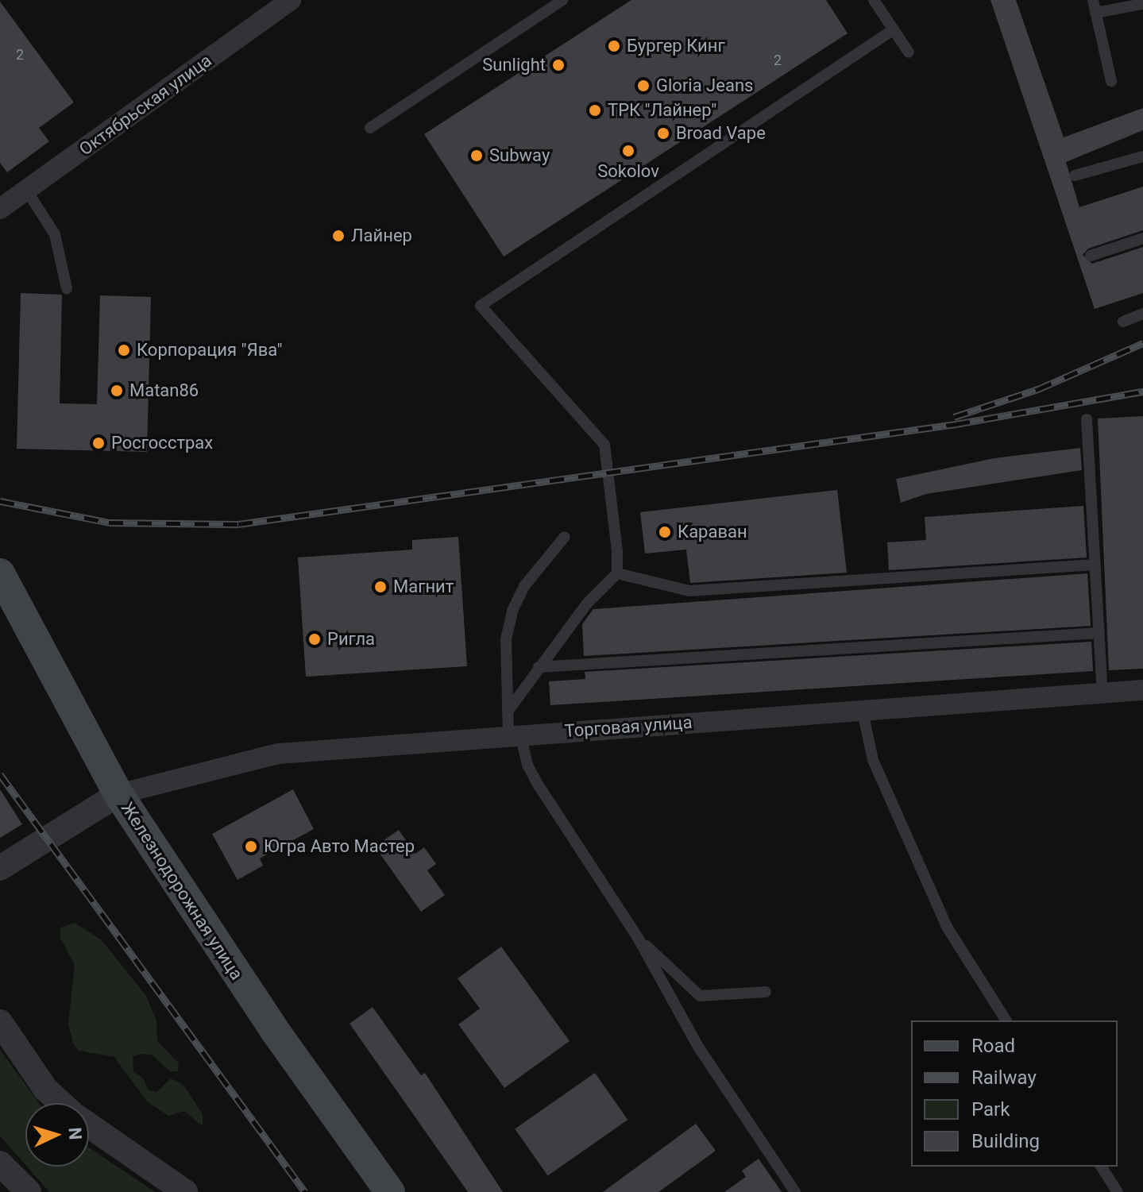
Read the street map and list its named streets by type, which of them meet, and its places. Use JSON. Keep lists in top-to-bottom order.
{
  "streets": {
    "main road": ["Железнодорожная улица"],
    "street": ["Октябрьская улица", "Торговая улица"]
  },
  "crossings": [
    ["Торговая улица", "Железнодорожная улица"]
  ],
  "places": [
    "Бургер Кинг",
    "Sunlight",
    "Gloria Jeans",
    "ТРК \"Лайнер\"",
    "Broad Vape",
    "Sokolov",
    "Subway",
    "Лайнер",
    "Корпорация \"Ява\"",
    "Matan86",
    "Росгосстрах",
    "Караван",
    "Магнит",
    "Ригла",
    "Югра Авто Мастер"
  ],
  "house_numbers": ["2", "2"],
  "legend": [
    "Road",
    "Railway",
    "Park",
    "Building"
  ],
  "north": "right"
}
